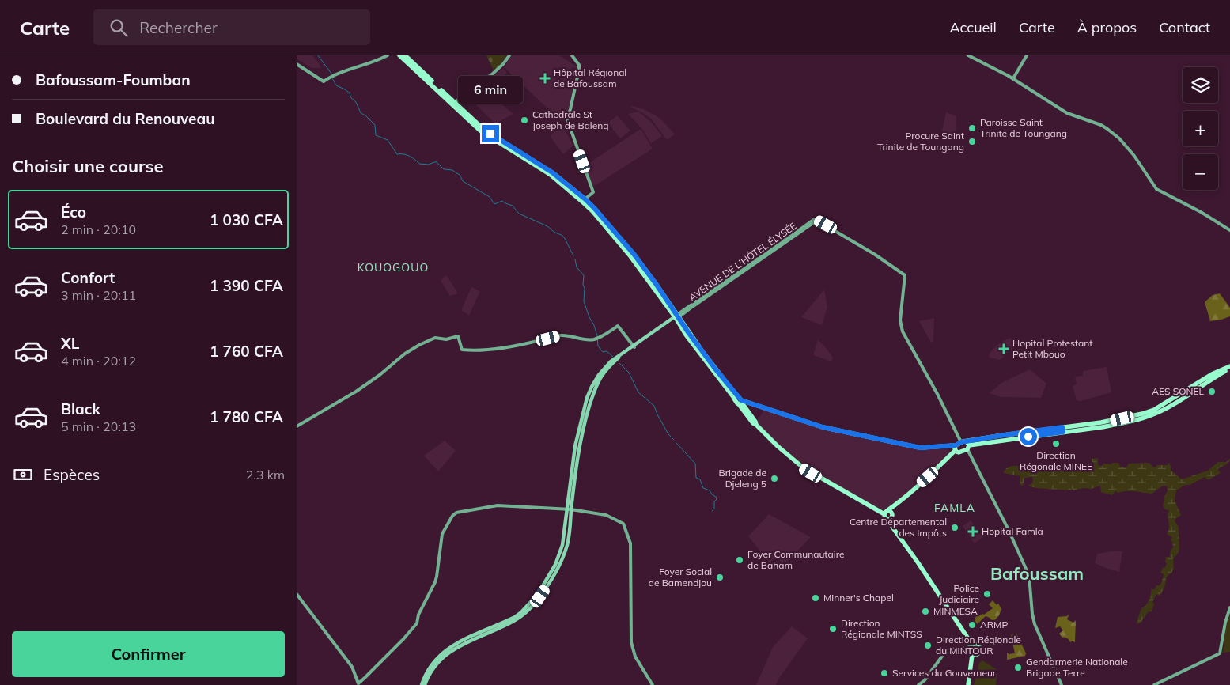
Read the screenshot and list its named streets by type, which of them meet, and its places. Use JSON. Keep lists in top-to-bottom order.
{
  "streets": {
    "street": ["AVENUE DE L'HÔTEL ÉLYSÉE"]
  },
  "districts": ["KOUOGOUO", "FAMLA", "Bafoussam"],
  "places": {
    "health": ["Hôpital Régional de Bafoussam", "Hopital Protestant Petit Mbouo", "Hopital Famla"],
    "other": [
      "Cathedrale St Joseph de Baleng",
      "Paroisse Saint Trinite de Toungang",
      "Procure Saint Trinite de Toungang",
      "AES SONEL",
      "Direction Régonale MINEE",
      "Brigade de Djeleng 5",
      "Centre Départemental des Impôts",
      "Foyer Communautaire de Baham",
      "Foyer Social de Bamendjou",
      "Police Judiciaire",
      "Minner's Chapel",
      "MINMESA",
      "ARMP",
      "Direction Régionale MINTSS",
      "Direction Régionale du MINTOUR",
      "Gendarmerie Nationale Brigade Terre",
      "Services du Gouverneur"
    ]
  },
  "page": {
    "header": "Carte",
    "search": "Rechercher",
    "nav": [
      "Accueil",
      "Carte",
      "À propos",
      "Contact"
    ],
    "banner": ["Bafoussam-Foumban", "Boulevard du Renouveau"],
    "map_buttons": ["+", "−"],
    "bubble": "6 min",
    "heading": "Choisir une course",
    "list": [
      {
        "name": "Éco",
        "note": "2 min · 20:10",
        "value": "1 030 CFA"
      },
      {
        "name": "Confort",
        "note": "3 min · 20:11",
        "value": "1 390 CFA"
      },
      {
        "name": "XL",
        "note": "4 min · 20:12",
        "value": "1 760 CFA"
      },
      {
        "name": "Black",
        "note": "5 min · 20:13",
        "value": "1 780 CFA"
      }
    ],
    "pay": ["Espèces", "2.3 km"],
    "buttons": "Confirmer"
  }
}
